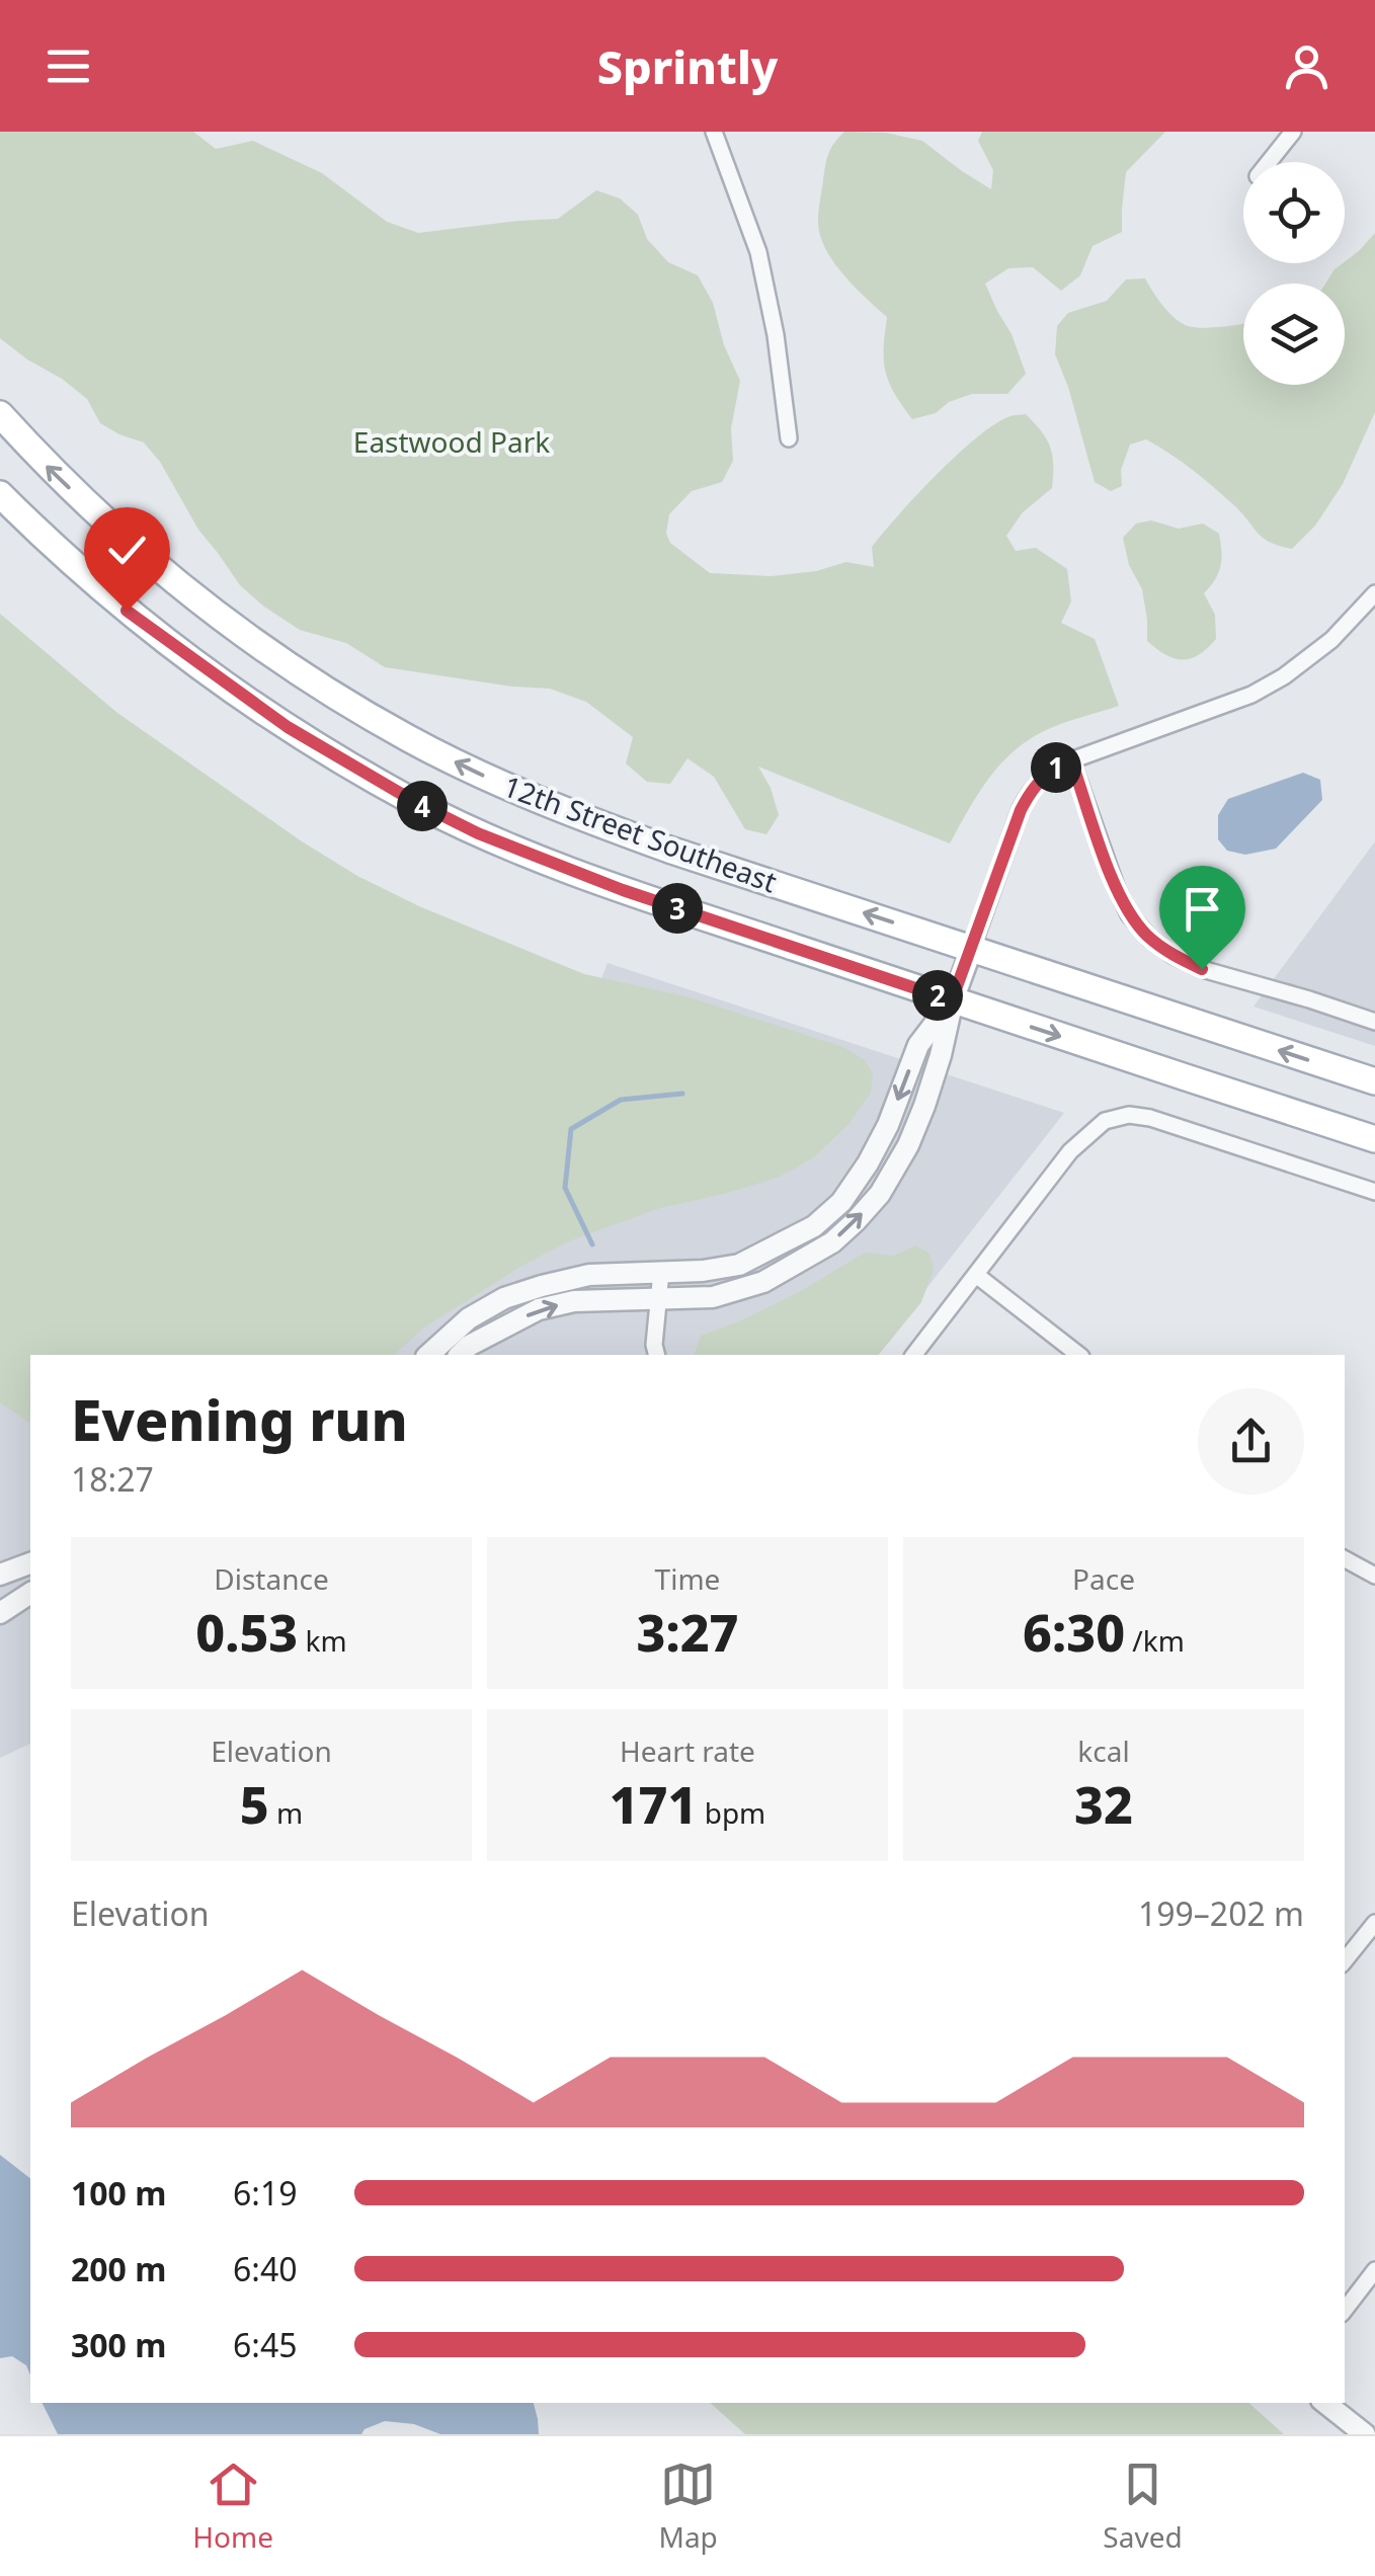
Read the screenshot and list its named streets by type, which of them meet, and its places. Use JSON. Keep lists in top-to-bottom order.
{
  "streets": {
    "main road": ["12th Street Southeast"]
  },
  "parks": ["Eastwood Park"],
  "page": {
    "header": "Sprintly",
    "pins": [
      "1",
      "4",
      "3",
      "2"
    ],
    "heading": ["Evening run", "18:27"],
    "stats": [
      ["Distance", "0.53 km"],
      ["Time", "3:27"],
      ["Pace", "6:30 /km"],
      ["Elevation", "5 m"],
      ["Heart rate", "171 bpm"],
      ["kcal", "32"]
    ],
    "chart": ["Elevation", "199–202 m"],
    "list": [
      {
        "name": "100 m",
        "note": "6:19"
      },
      {
        "name": "200 m",
        "note": "6:40"
      },
      {
        "name": "300 m",
        "note": "6:45"
      }
    ],
    "tabs": ["Home", "Map", "Saved"]
  }
}
